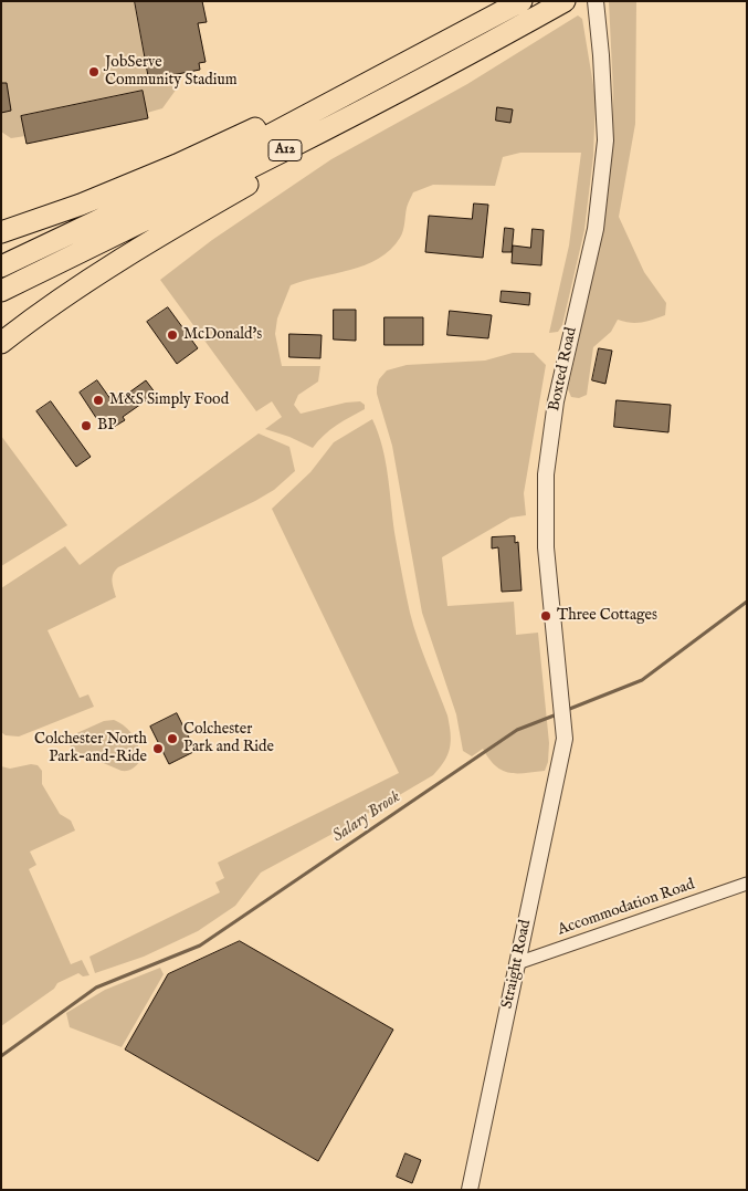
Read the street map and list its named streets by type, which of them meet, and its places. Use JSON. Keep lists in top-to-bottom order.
{
  "streets": {
    "highway": ["A12"],
    "street": ["Boxted Road", "Accommodation Road", "Straight Road"]
  },
  "crossings": [
    ["Boxted Road", "Straight Road"],
    ["Accommodation Road", "Straight Road"]
  ],
  "water": ["Salary Brook"],
  "places": [
    "JobServe Community Stadium",
    "McDonald's",
    "M&S Simply Food",
    "BP",
    "Three Cottages",
    "Colchester Park and Ride",
    "Colchester North Park-and-Ride"
  ]
}
